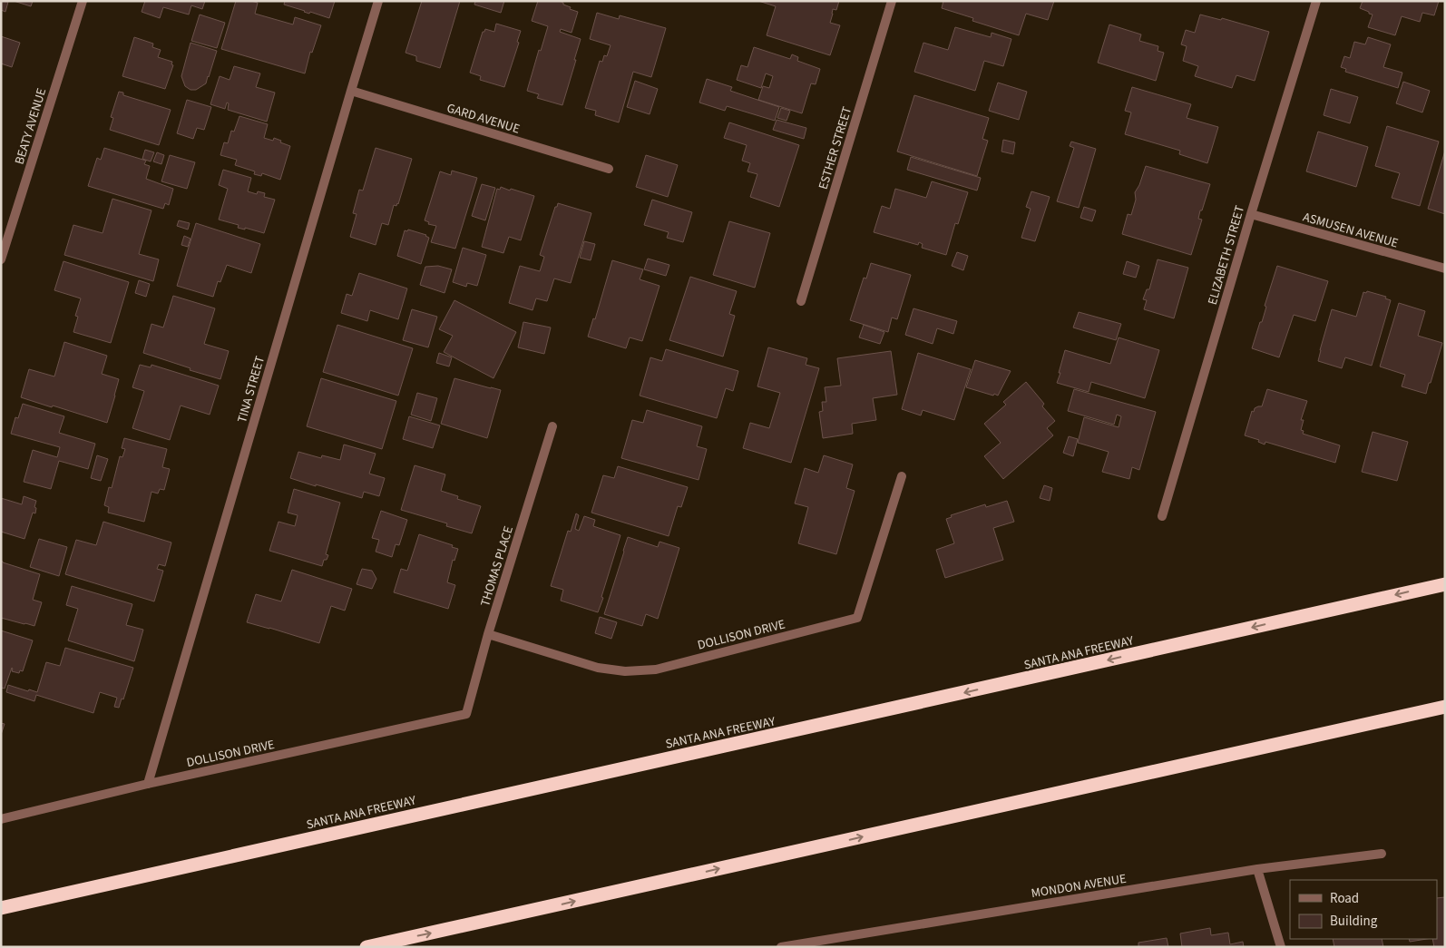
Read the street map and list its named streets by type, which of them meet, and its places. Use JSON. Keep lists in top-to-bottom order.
{
  "streets": {
    "highway": ["SANTA ANA FREEWAY"],
    "street": [
      "GARD AVENUE",
      "BEATY AVENUE",
      "ESTHER STREET",
      "ASMUSEN AVENUE",
      "ELIZABETH STREET",
      "TINA STREET",
      "THOMAS PLACE",
      "DOLLISON DRIVE",
      "MONDON AVENUE"
    ]
  },
  "crossings": [
    ["GARD AVENUE", "TINA STREET"],
    ["ASMUSEN AVENUE", "ELIZABETH STREET"],
    ["TINA STREET", "DOLLISON DRIVE"],
    ["THOMAS PLACE", "DOLLISON DRIVE"]
  ],
  "legend": ["Road", "Building"]
}
